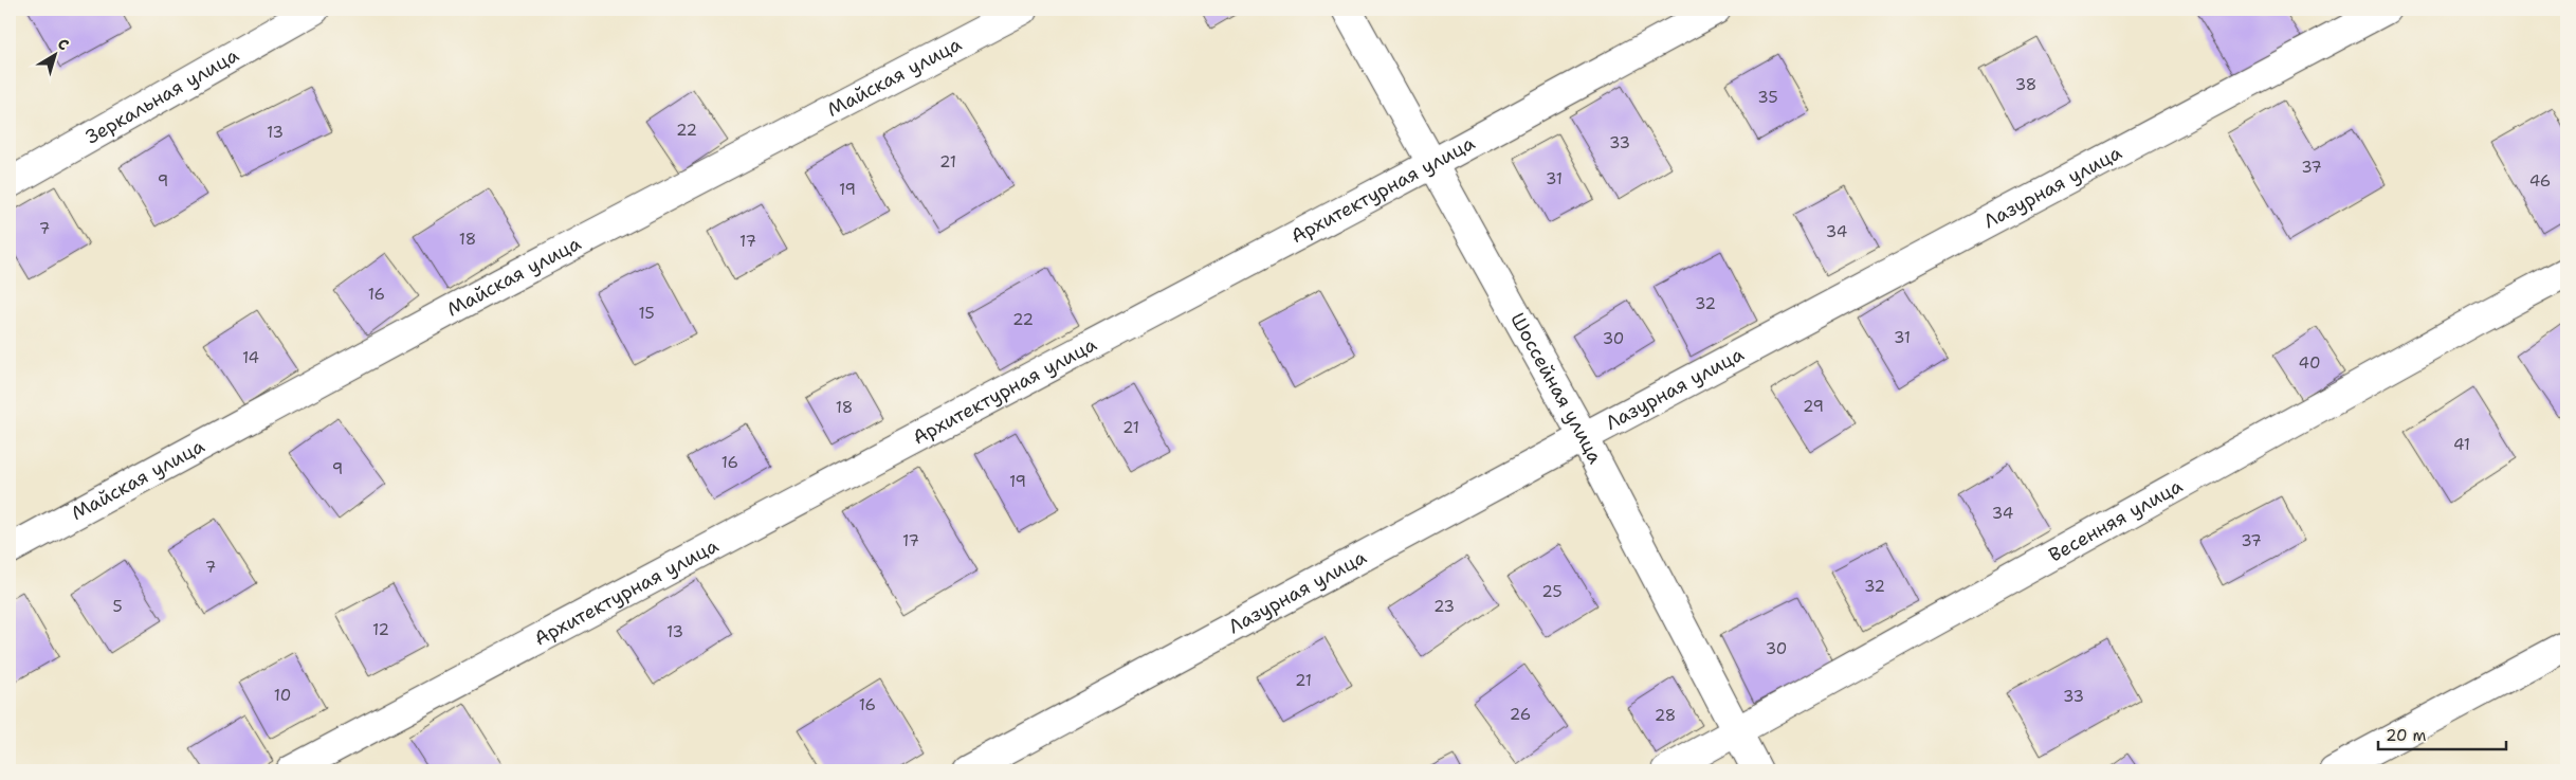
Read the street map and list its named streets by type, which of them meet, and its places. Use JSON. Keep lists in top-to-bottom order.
{
  "streets": {
    "street": [
      "Майская улица",
      "Зеркальная улица",
      "Лазурная улица",
      "Архитектурная улица",
      "Шоссейная улица",
      "Весенняя улица"
    ]
  },
  "crossings": [
    ["Лазурная улица", "Шоссейная улица"],
    ["Архитектурная улица", "Шоссейная улица"],
    ["Шоссейная улица", "Весенняя улица"]
  ],
  "house_numbers": [
    "38",
    "35",
    "22",
    "13",
    "33",
    "21",
    "37",
    "31",
    "9",
    "46",
    "19",
    "7",
    "34",
    "18",
    "17",
    "16",
    "32",
    "15",
    "22",
    "31",
    "30",
    "14",
    "40",
    "29",
    "18",
    "21",
    "41",
    "16",
    "9",
    "19",
    "34",
    "17",
    "37",
    "7",
    "32",
    "25",
    "5",
    "23",
    "12",
    "13",
    "30",
    "21",
    "10",
    "33",
    "16",
    "26",
    "28"
  ],
  "scale_bar": "20 m",
  "north": "top right"
}
